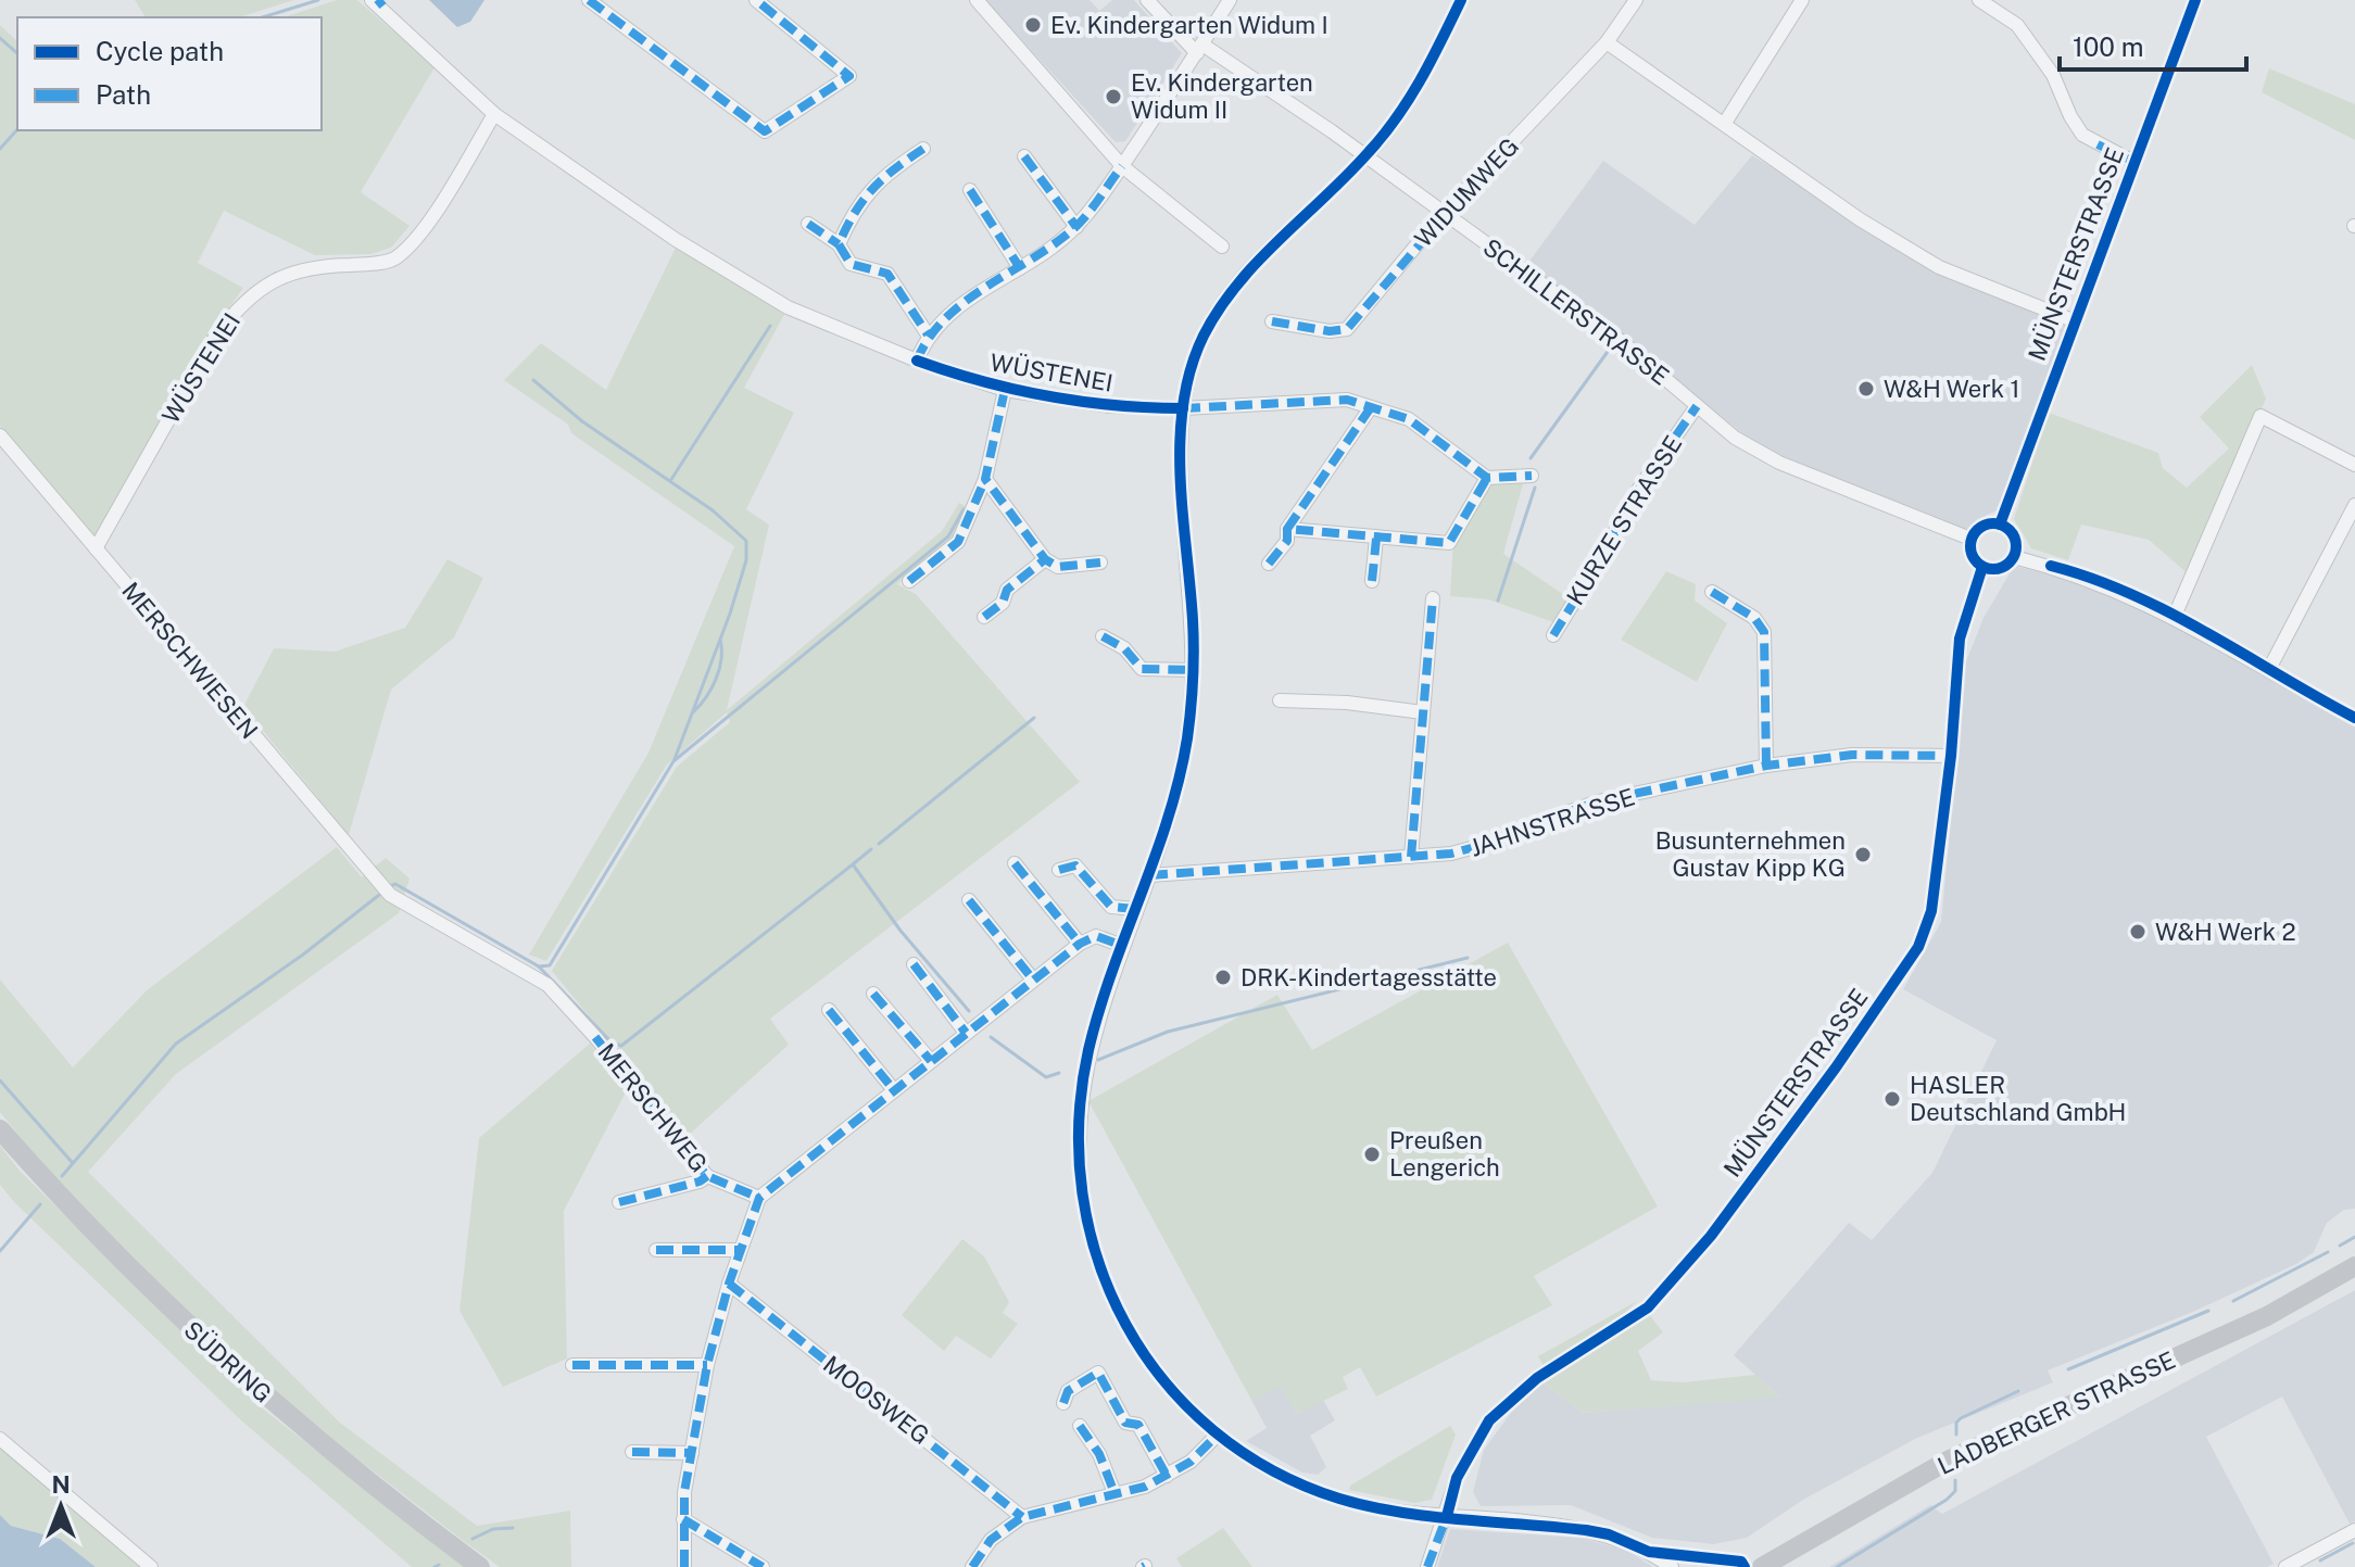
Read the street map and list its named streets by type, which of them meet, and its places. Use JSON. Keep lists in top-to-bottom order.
{
  "streets": {
    "main road": ["SÜDRING", "LADBERGER STRASSE"],
    "street": [
      "WIDUMWEG",
      "MÜNSTERSTRASSE",
      "SCHILLERSTRASSE",
      "WÜSTENEI",
      "KURZE STRASSE",
      "MERSCHWIESEN",
      "JAHNSTRASSE",
      "MERSCHWEG",
      "MOOSWEG"
    ]
  },
  "crossings": [
    ["WIDUMWEG", "SCHILLERSTRASSE"],
    ["MÜNSTERSTRASSE", "SCHILLERSTRASSE"],
    ["MÜNSTERSTRASSE", "JAHNSTRASSE"],
    ["SCHILLERSTRASSE", "KURZE STRASSE"],
    ["WÜSTENEI", "MERSCHWIESEN"],
    ["MERSCHWIESEN", "MERSCHWEG"]
  ],
  "places": [
    "Ev. Kindergarten Widum I",
    "Ev. Kindergarten Widum II",
    "W&H Werk 1",
    "Busunternehmen Gustav Kipp KG",
    "W&H Werk 2",
    "DRK-Kindertagesstätte",
    "HASLER Deutschland GmbH",
    "Preußen Lengerich"
  ],
  "legend": ["Cycle path", "Path"],
  "scale_bar": "100 m",
  "north": "top"
}
